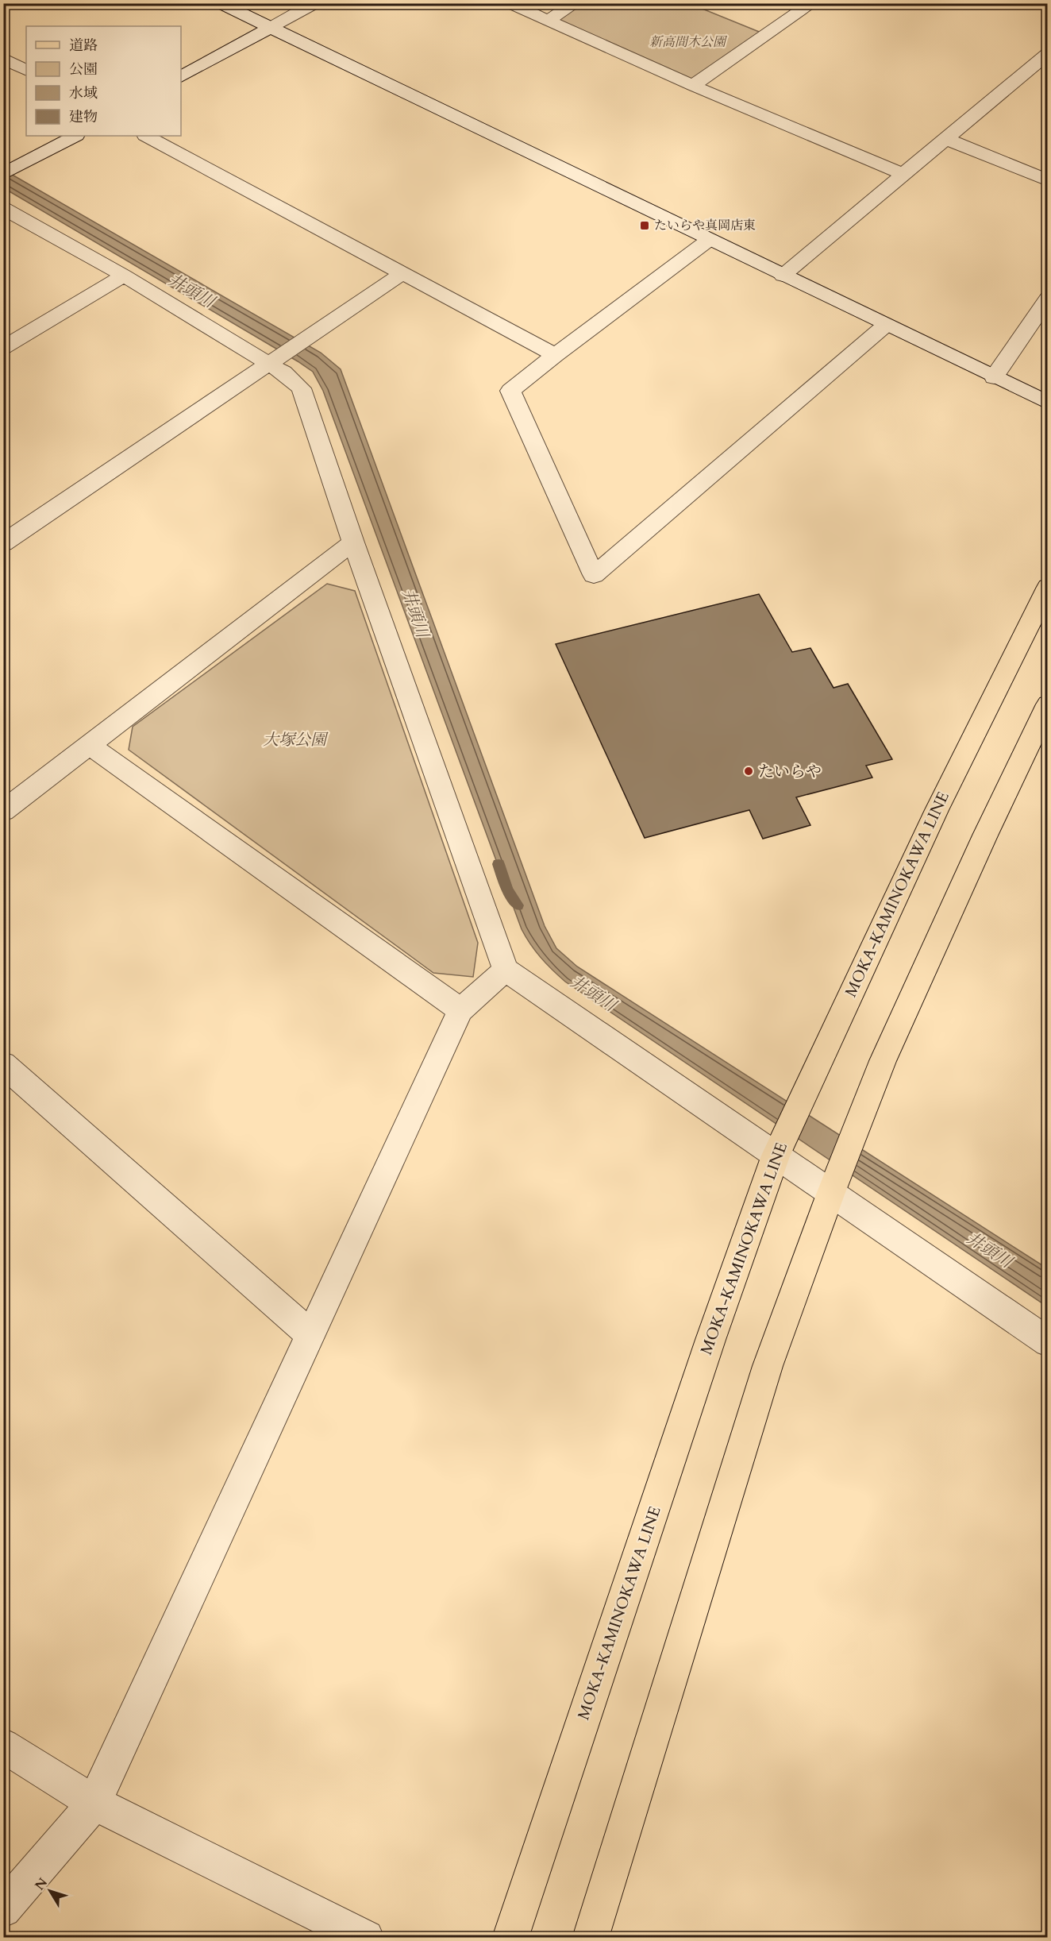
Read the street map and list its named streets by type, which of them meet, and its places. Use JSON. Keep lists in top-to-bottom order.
{
  "streets": {
    "main road": ["MOKA-KAMINOKAWA LINE"]
  },
  "water": ["井頭川"],
  "parks": ["新高間木公園", "大塚公園"],
  "places": {
    "transit": ["たいらや真岡店東"],
    "other": ["たいらや"]
  },
  "legend": [
    "道路",
    "公園",
    "水域",
    "建物"
  ],
  "north": "top left"
}
